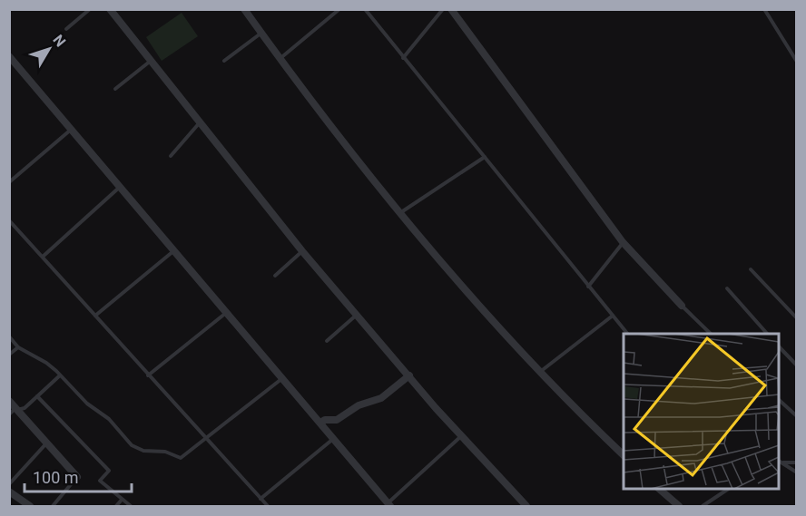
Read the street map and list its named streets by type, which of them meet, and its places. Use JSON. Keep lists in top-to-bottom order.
{
  "scale_bar": "100 m",
  "north": "top right"
}
